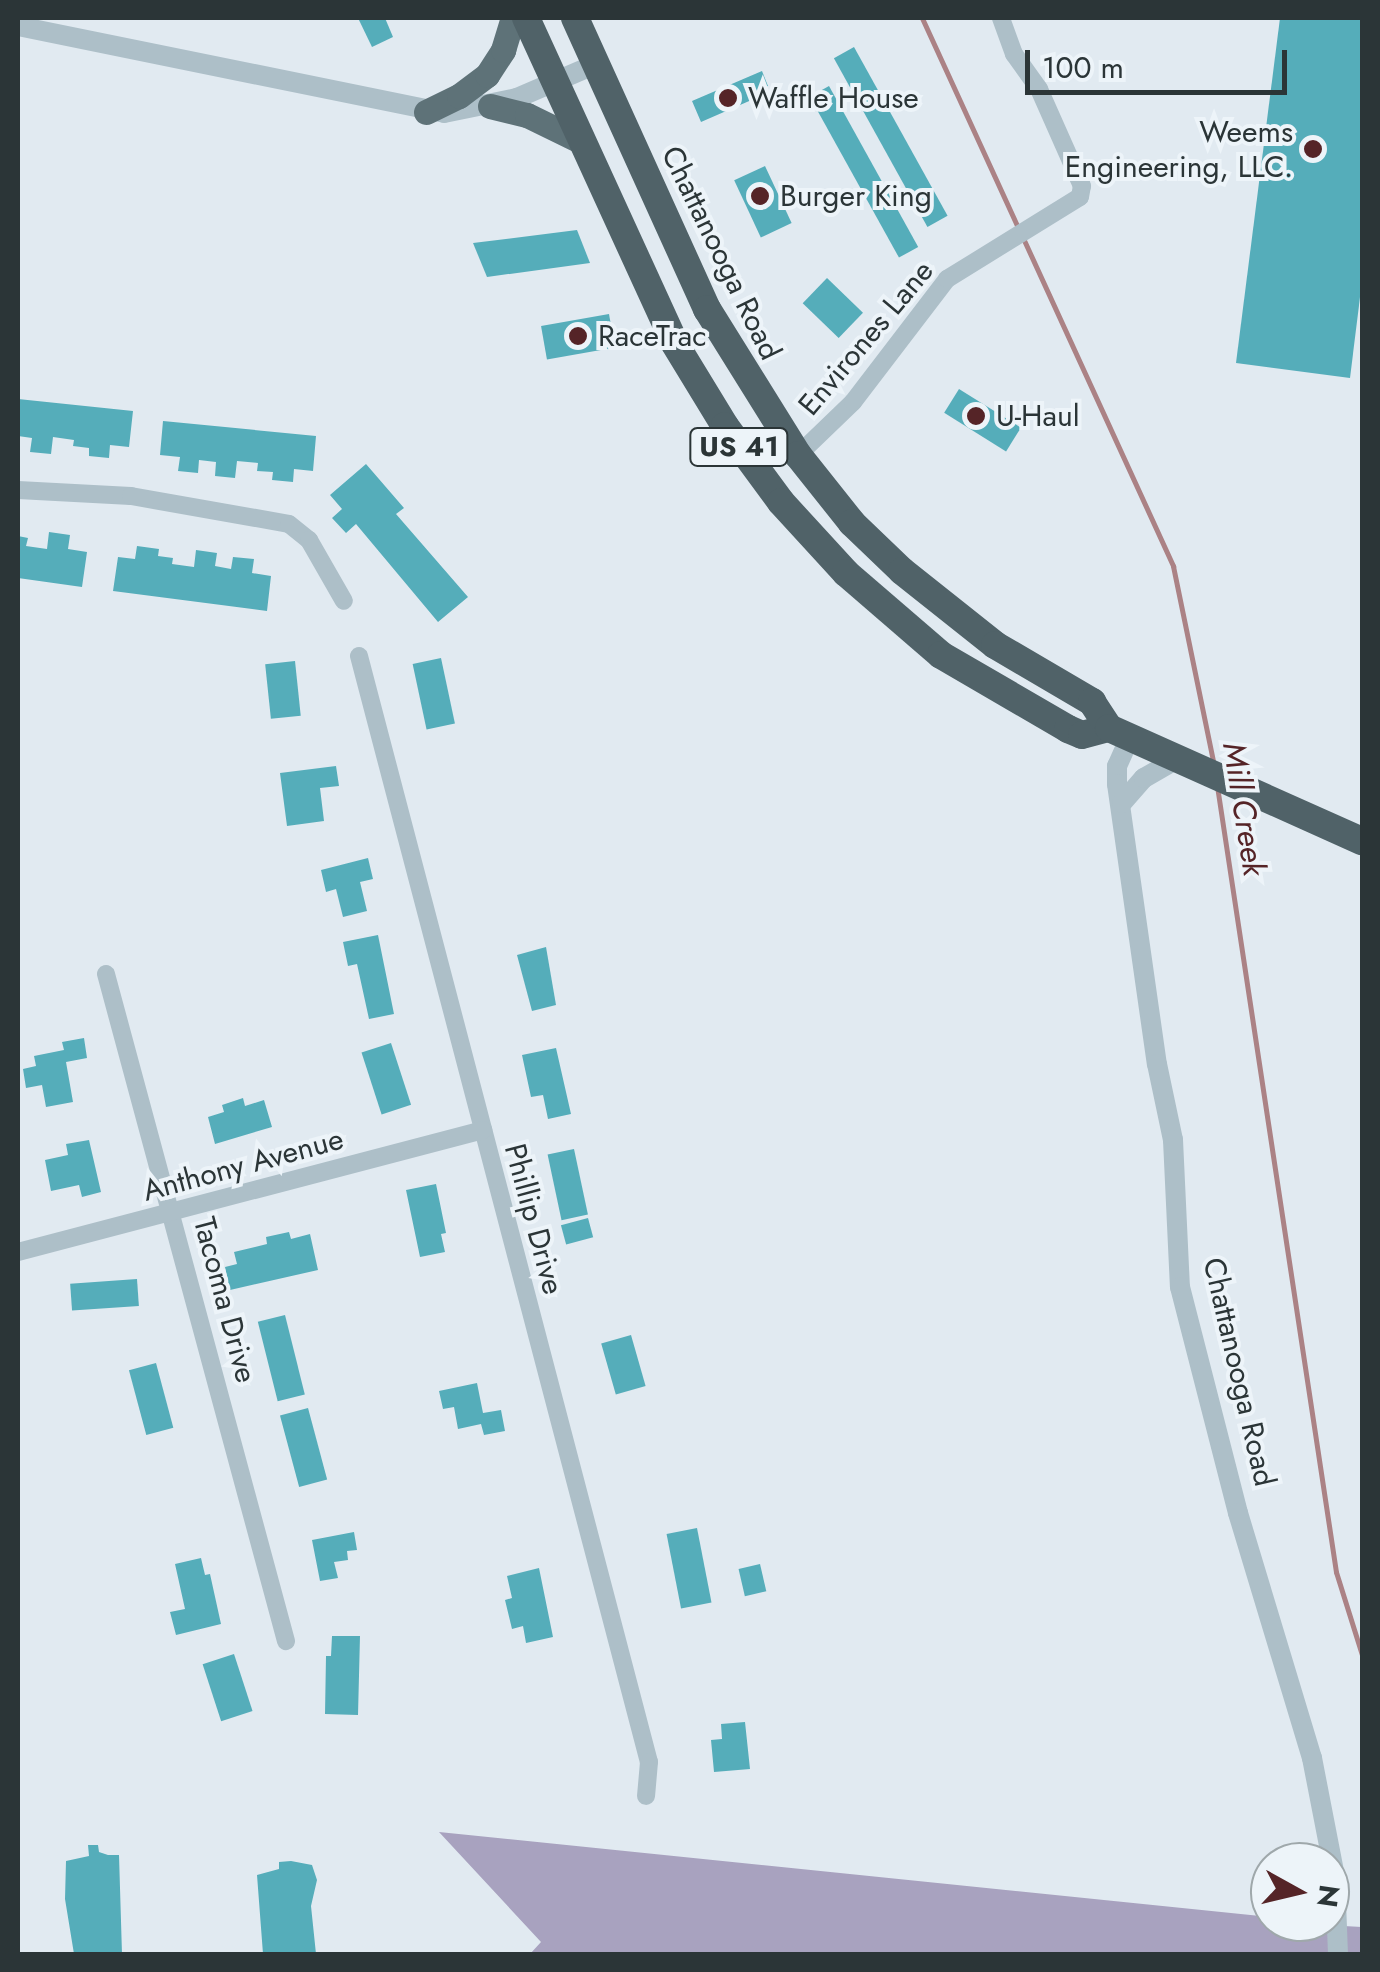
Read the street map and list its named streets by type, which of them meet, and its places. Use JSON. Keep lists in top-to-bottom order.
{
  "streets": {
    "highway": ["Chattanooga Road", "US 41"],
    "street": [
      "Environes Lane",
      "Anthony Avenue",
      "Phillip Drive",
      "Tacoma Drive"
    ]
  },
  "crossings": [
    ["Chattanooga Road", "Environes Lane"],
    ["Chattanooga Road", "US 41"],
    ["Anthony Avenue", "Phillip Drive"],
    ["Anthony Avenue", "Tacoma Drive"]
  ],
  "water": ["Mill Creek"],
  "places": [
    "Waffle House",
    "Weems Engineering, LLC.",
    "Burger King",
    "RaceTrac",
    "U-Haul"
  ],
  "scale_bar": "100 m",
  "north": "right"
}
